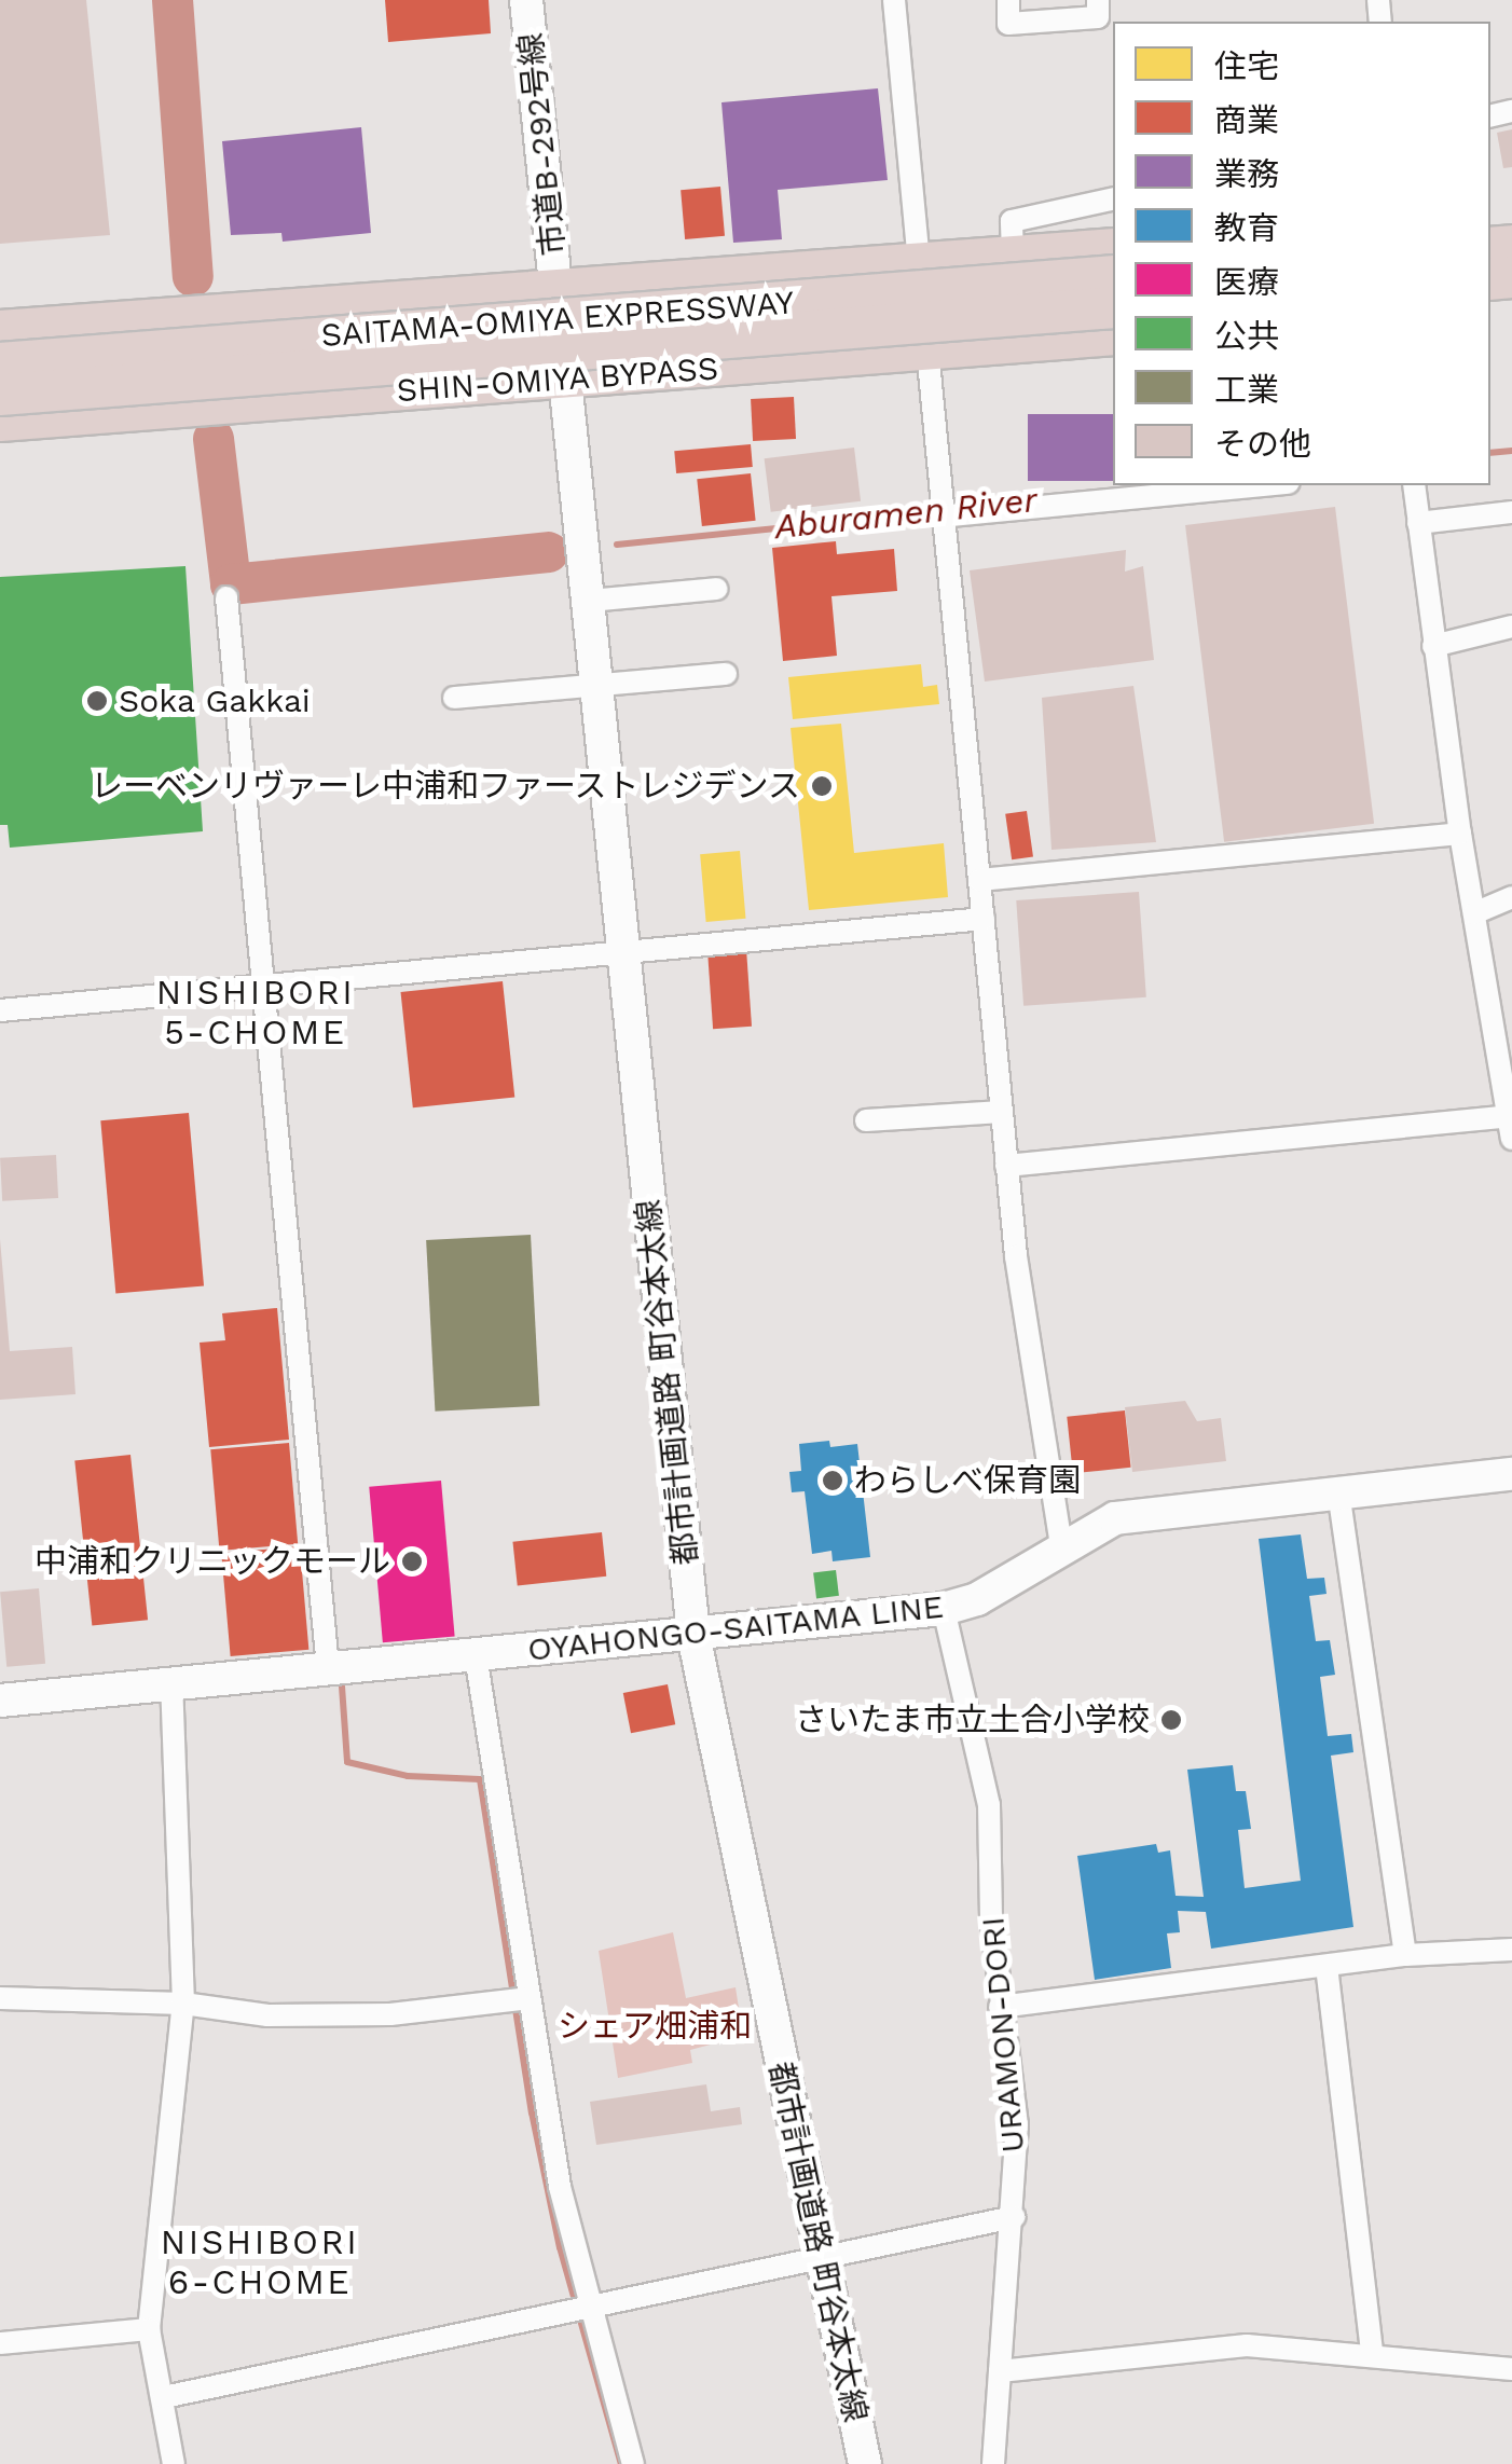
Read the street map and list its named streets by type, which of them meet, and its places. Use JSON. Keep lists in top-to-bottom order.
{
  "streets": {
    "highway": ["SAITAMA-OMIYA EXPRESSWAY", "SHIN-OMIYA BYPASS"],
    "street": [
      "市道B-292号線",
      "都市計画道路 町谷本太線",
      "OYAHONGO-SAITAMA LINE",
      "URAMON-DORI"
    ]
  },
  "crossings": [
    ["市道B-292号線", "都市計画道路 町谷本太線"],
    ["SHIN-OMIYA BYPASS", "都市計画道路 町谷本太線"],
    ["都市計画道路 町谷本太線", "OYAHONGO-SAITAMA LINE"],
    ["OYAHONGO-SAITAMA LINE", "URAMON-DORI"]
  ],
  "districts": ["NISHIBORI 5-CHOME", "NISHIBORI 6-CHOME"],
  "water": ["Aburamen River"],
  "parks": ["シェア畑浦和"],
  "places": [
    "Soka Gakkai",
    "レーベンリヴァーレ中浦和ファーストレジデンス",
    "わらしべ保育園",
    "中浦和クリニックモール",
    "さいたま市立土合小学校"
  ],
  "legend": [
    "住宅",
    "商業",
    "業務",
    "教育",
    "医療",
    "公共",
    "工業",
    "その他"
  ]
}
